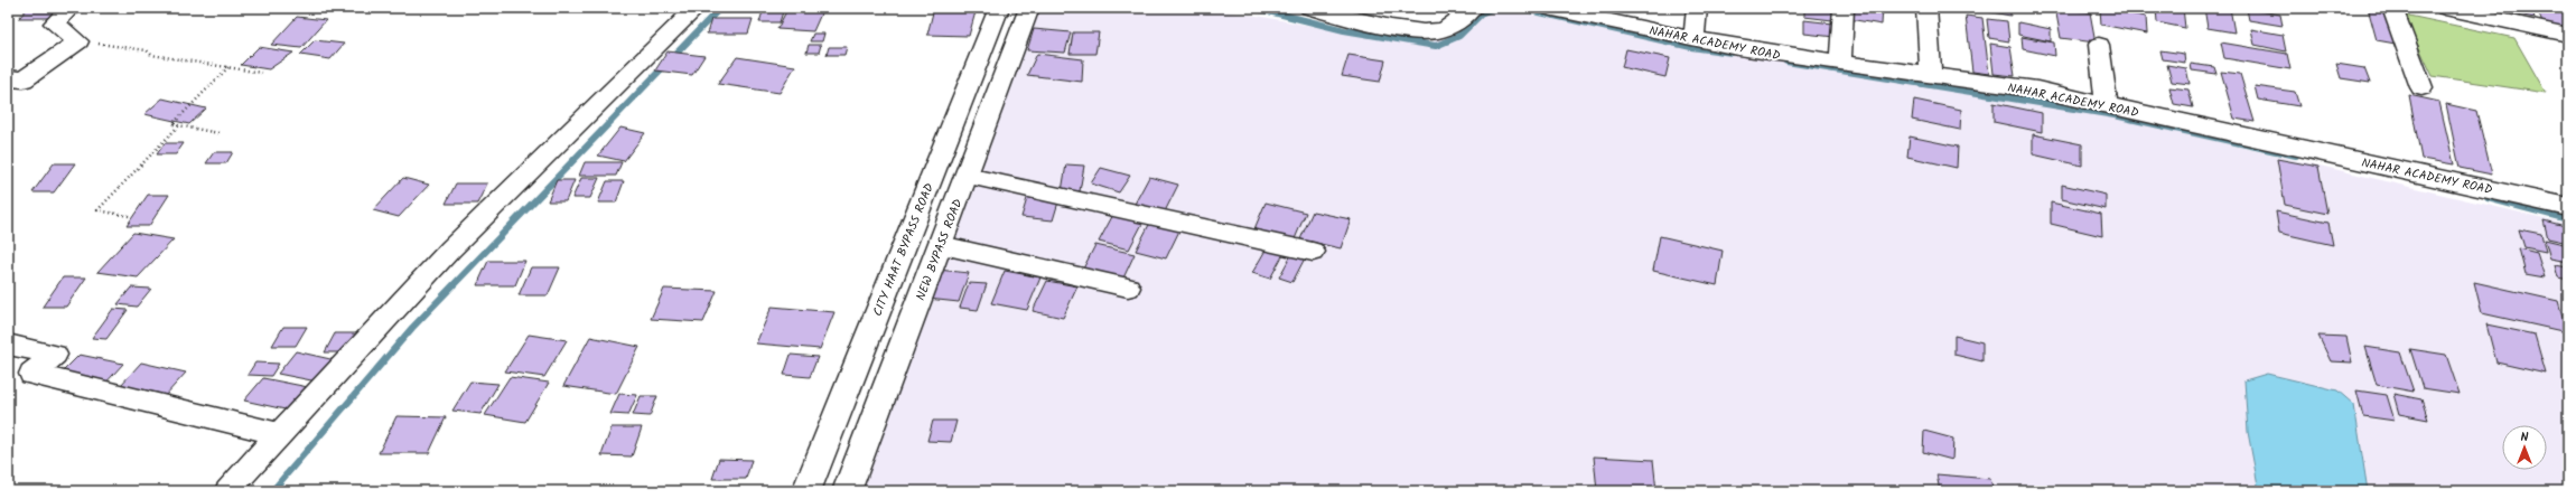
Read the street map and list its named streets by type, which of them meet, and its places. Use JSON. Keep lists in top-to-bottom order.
{
  "streets": {
    "main road": ["CITY HAAT BYPASS ROAD", "NEW BYPASS ROAD"],
    "street": ["NAHAR ACADEMY ROAD"]
  },
  "north": "top"
}
